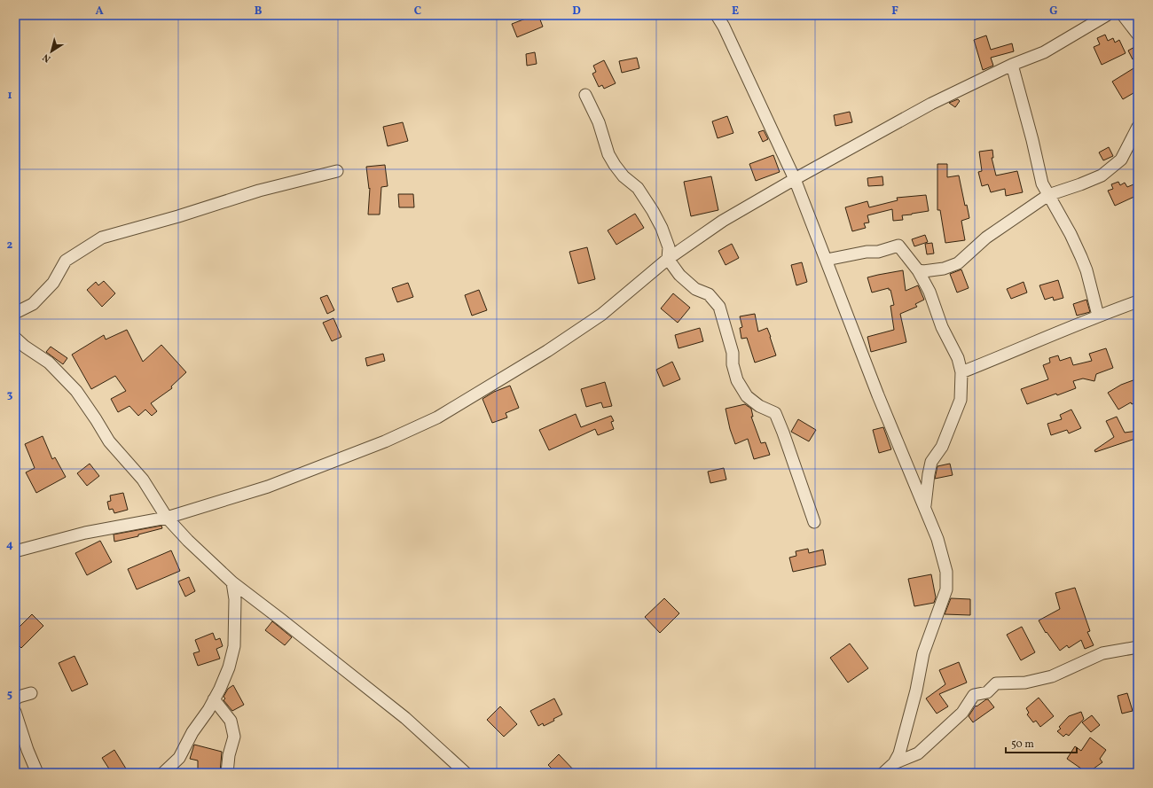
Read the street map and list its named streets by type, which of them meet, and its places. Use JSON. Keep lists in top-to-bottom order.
{
  "scale_bar": "50 m",
  "north": "bottom left",
  "grid": {
    "columns": [
      "A",
      "B",
      "C",
      "D",
      "E",
      "F",
      "G"
    ],
    "rows": [
      "1",
      "2",
      "3",
      "4",
      "5"
    ]
  }
}
